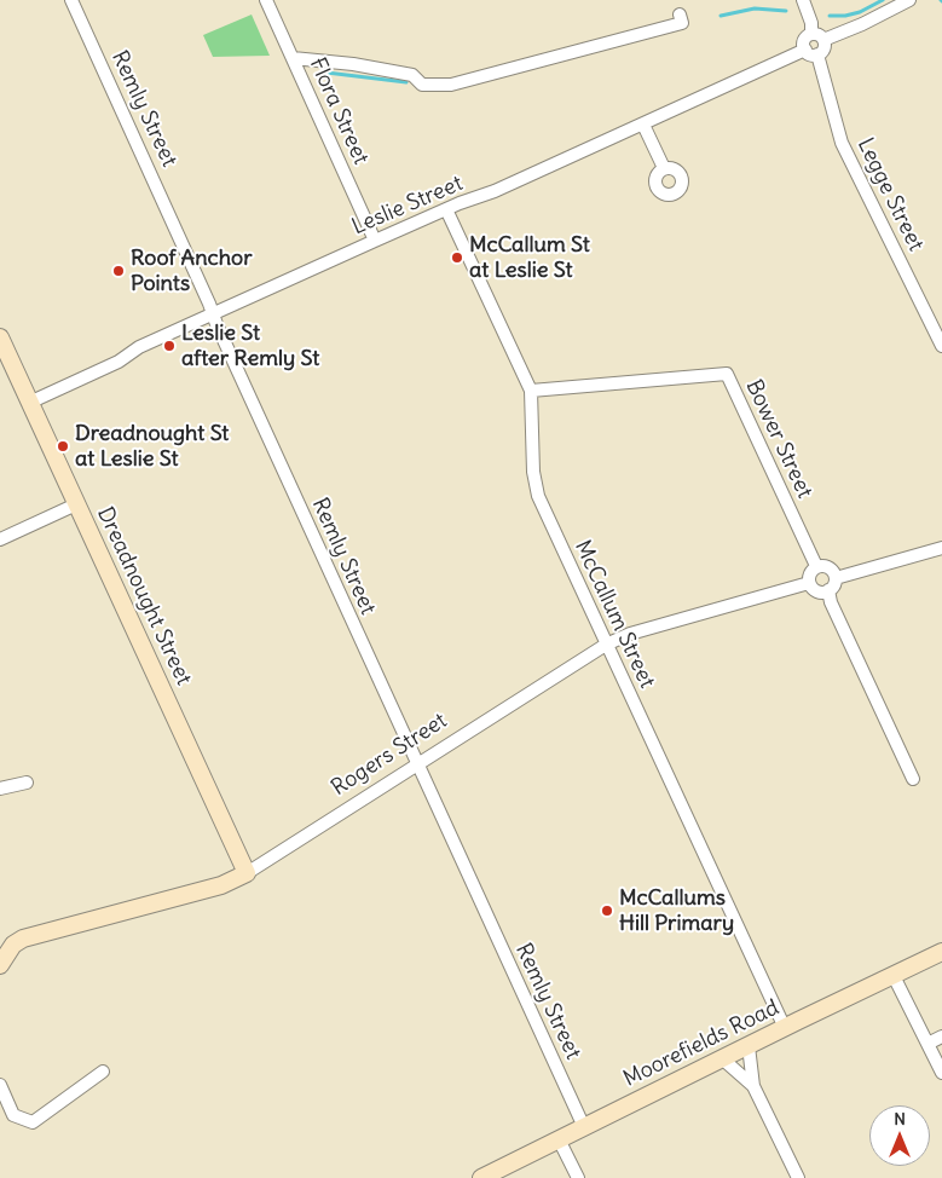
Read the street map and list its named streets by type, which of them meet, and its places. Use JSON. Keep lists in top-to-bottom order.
{
  "streets": {
    "street": [
      "Remly Street",
      "Flora Street",
      "Legge Street",
      "Leslie Street",
      "Bower Street",
      "Dreadnought Street",
      "McCallum Street",
      "Rogers Street",
      "Moorefields Road"
    ]
  },
  "crossings": [
    ["Remly Street", "Leslie Street"],
    ["Remly Street", "Rogers Street"],
    ["Remly Street", "Moorefields Road"],
    ["Flora Street", "Leslie Street"],
    ["Legge Street", "Leslie Street"],
    ["Leslie Street", "Dreadnought Street"],
    ["Leslie Street", "McCallum Street"],
    ["Bower Street", "McCallum Street"],
    ["Bower Street", "Rogers Street"],
    ["Dreadnought Street", "Rogers Street"],
    ["McCallum Street", "Rogers Street"],
    ["McCallum Street", "Moorefields Road"]
  ],
  "places": [
    "McCallum St at Leslie St",
    "Roof Anchor Points",
    "Leslie St after Remly St",
    "Dreadnought St at Leslie St",
    "McCallums Hill Primary"
  ],
  "north": "top"
}
